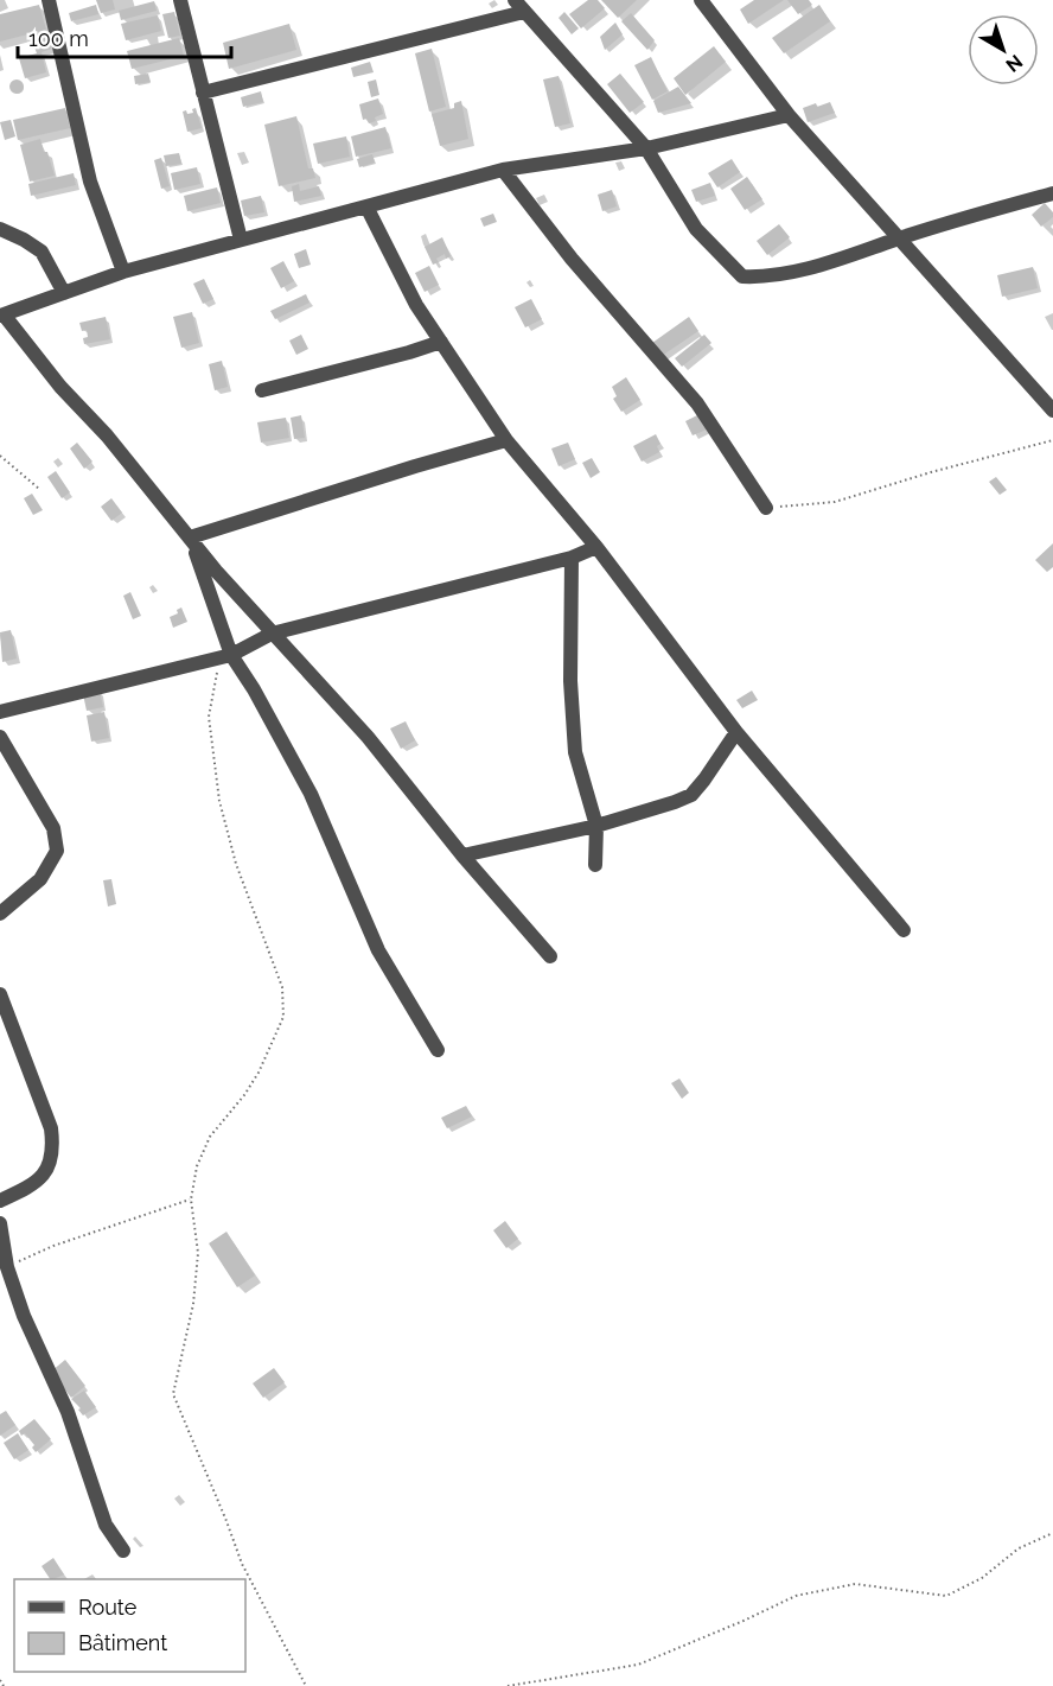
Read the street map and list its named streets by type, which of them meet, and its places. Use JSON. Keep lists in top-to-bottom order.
{
  "legend": ["Route", "Bâtiment"],
  "scale_bar": "100 m",
  "north": "bottom right"
}
